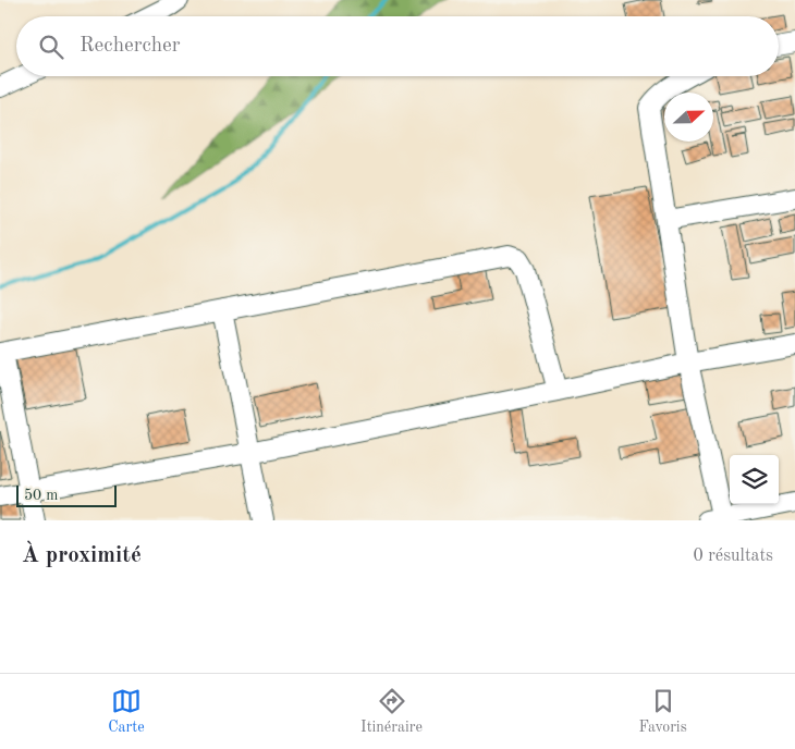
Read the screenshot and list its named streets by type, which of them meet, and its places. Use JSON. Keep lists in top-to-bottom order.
{
  "scale_bar": "50 m",
  "north": "right",
  "page": {
    "search": "Rechercher",
    "scale": "50 m",
    "heading": ["À proximité", "0 résultats"],
    "nav": ["Carte", "Itinéraire", "Favoris"]
  }
}
